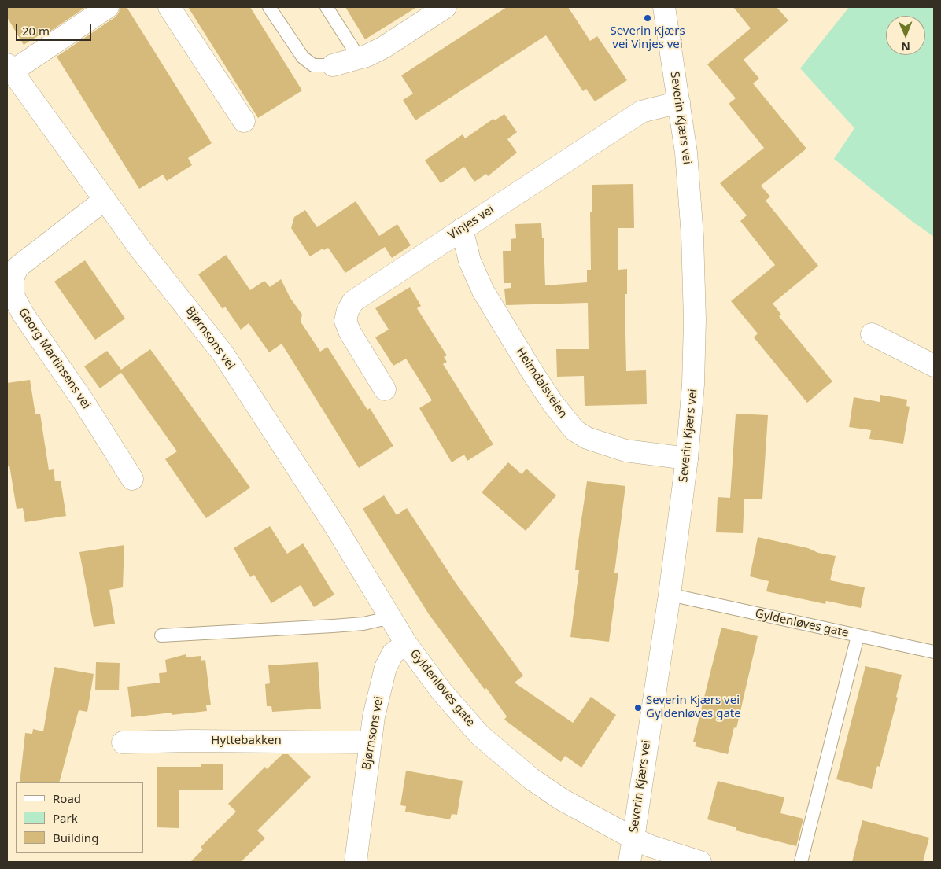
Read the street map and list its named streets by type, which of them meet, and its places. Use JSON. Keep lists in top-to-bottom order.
{
  "streets": {
    "street": [
      "Severin Kjærs vei",
      "Vinjes vei",
      "Bjørnsons vei",
      "Georg Martinsens vei",
      "Heimdalsveien",
      "Gyldenløves gate",
      "Hyttebakken"
    ]
  },
  "crossings": [
    ["Severin Kjærs vei", "Vinjes vei"],
    ["Severin Kjærs vei", "Heimdalsveien"],
    ["Severin Kjærs vei", "Gyldenløves gate"],
    ["Vinjes vei", "Heimdalsveien"],
    ["Bjørnsons vei", "Georg Martinsens vei"],
    ["Bjørnsons vei", "Gyldenløves gate"],
    ["Bjørnsons vei", "Hyttebakken"]
  ],
  "places": ["Severin Kjærs vei Vinjes vei", "Severin Kjærs vei Gyldenløves gate"],
  "legend": ["Road", "Park", "Building"],
  "scale_bar": "20 m",
  "north": "bottom"
}
